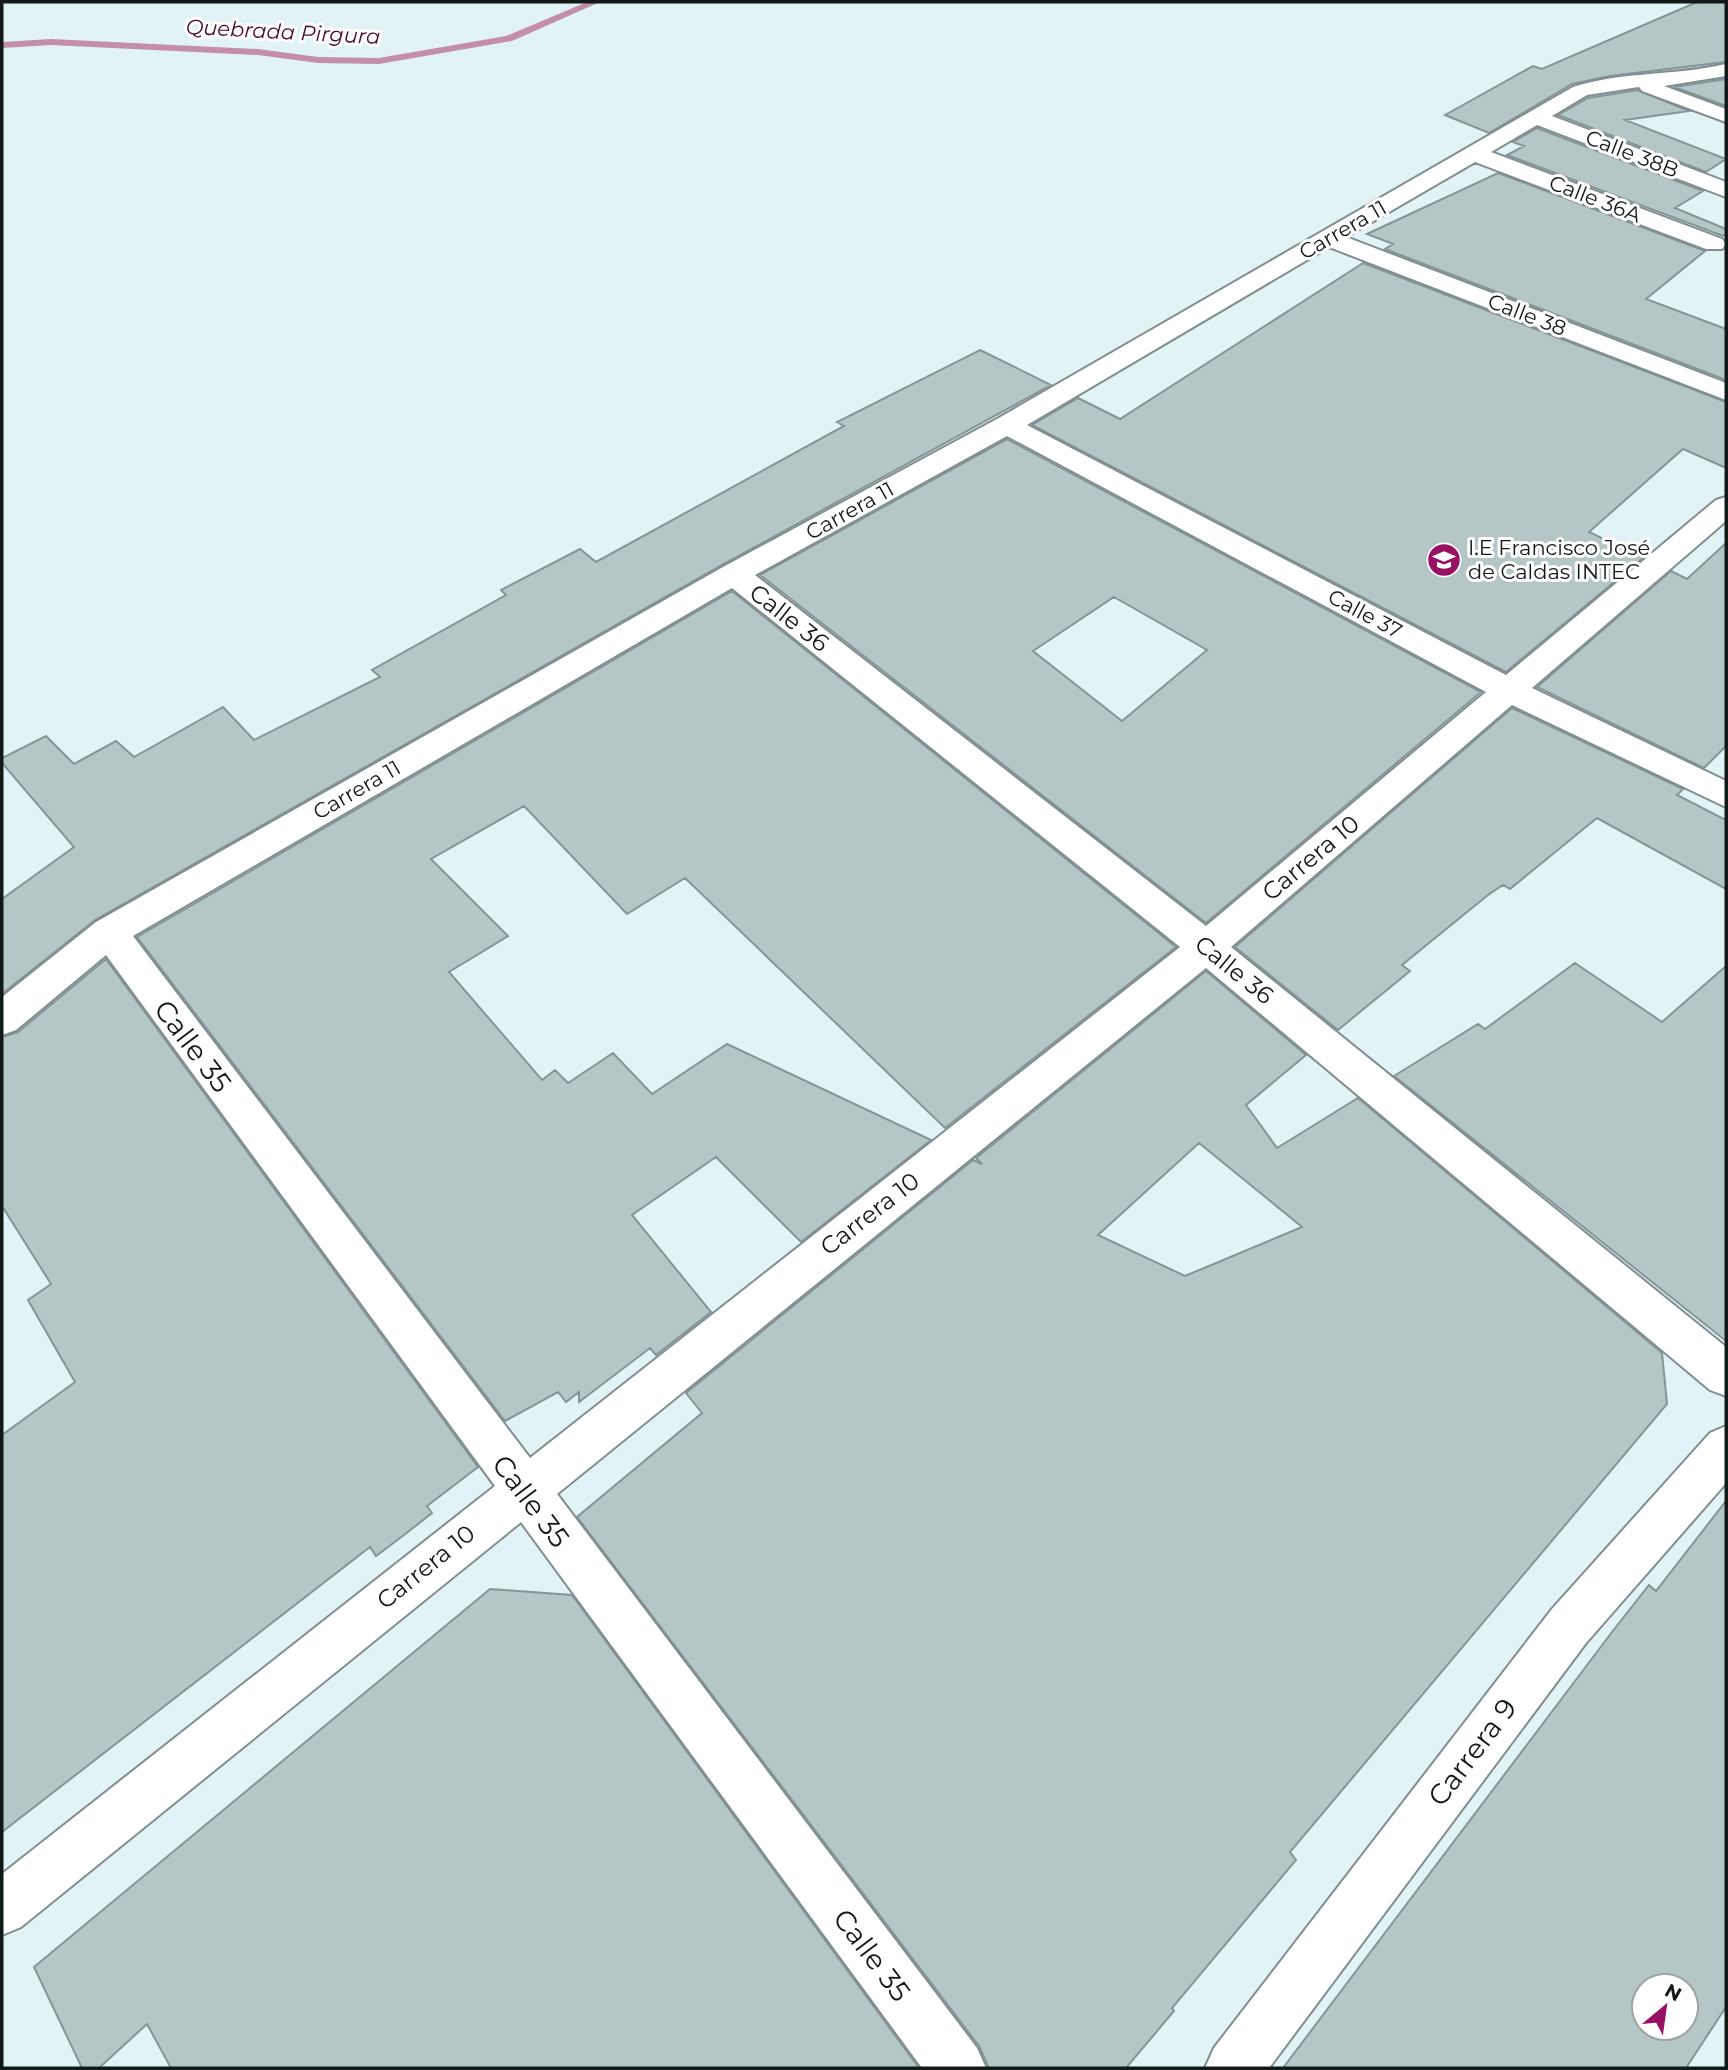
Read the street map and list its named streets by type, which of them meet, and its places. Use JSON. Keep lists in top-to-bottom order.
{
  "streets": {
    "street": [
      "Calle 38B",
      "Calle 36A",
      "Carrera 11",
      "Calle 38",
      "Calle 37",
      "Calle 36",
      "Carrera 10",
      "Calle 35",
      "Carrera 9"
    ]
  },
  "crossings": [
    ["Calle 38B", "Carrera 11"],
    ["Calle 36A", "Carrera 11"],
    ["Carrera 11", "Calle 38"],
    ["Carrera 11", "Calle 37"],
    ["Carrera 11", "Calle 36"],
    ["Carrera 11", "Calle 35"],
    ["Calle 37", "Carrera 10"],
    ["Calle 36", "Carrera 10"],
    ["Carrera 10", "Calle 35"]
  ],
  "water": ["Quebrada Pirgura"],
  "places": {
    "school or university": ["I.E Francisco José de Caldas INTEC"]
  },
  "north": "top right"
}
